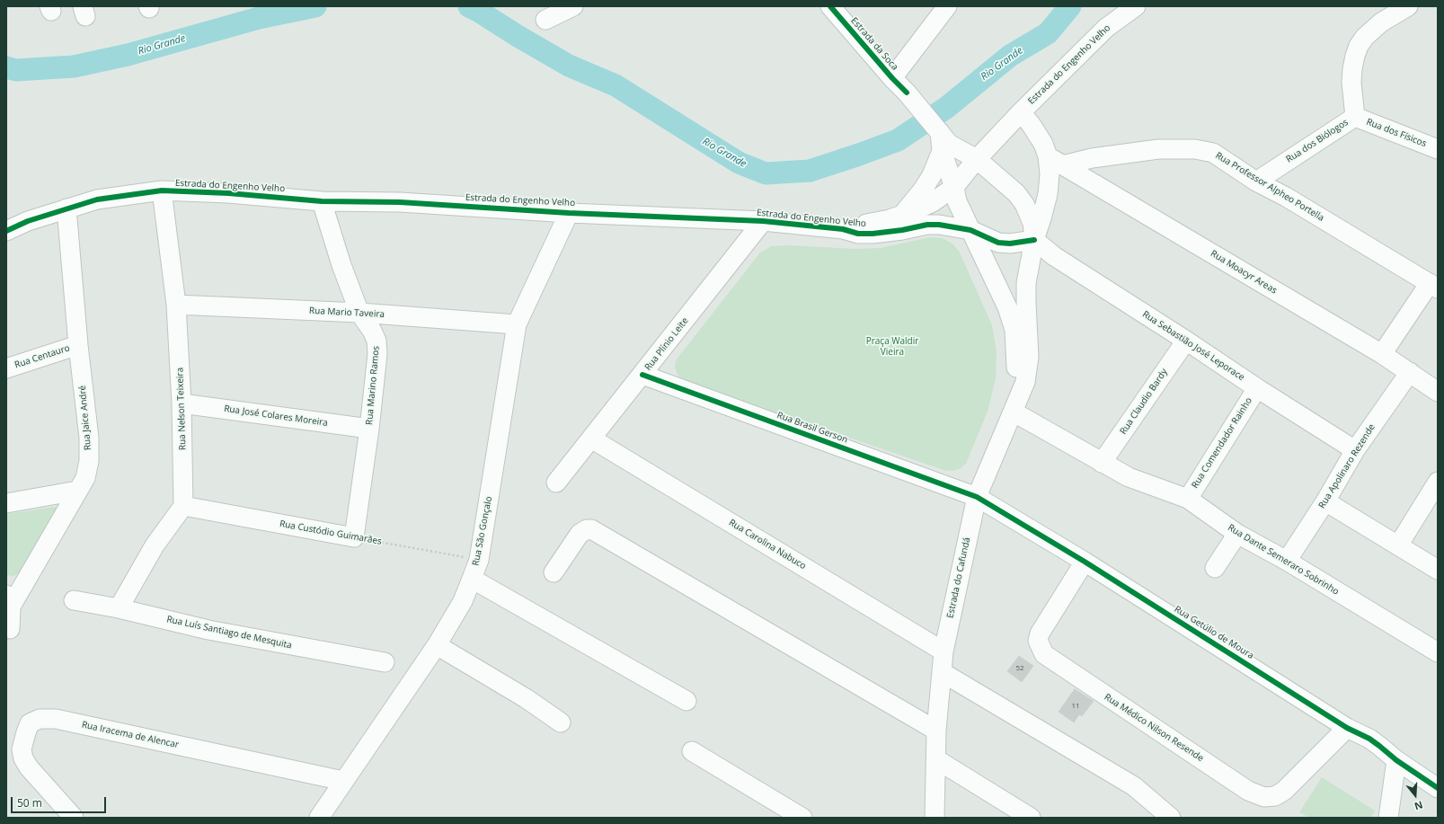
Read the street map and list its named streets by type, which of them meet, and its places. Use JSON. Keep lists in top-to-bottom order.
{
  "streets": {
    "street": [
      "Estrada da Soca",
      "Estrada do Engenho Velho",
      "Rua dos Físicos",
      "Rua dos Biólogos",
      "Rua Professor Alpheo Portella",
      "Rua Moacyr Areas",
      "Rua Mario Taveira",
      "Rua Plínio Leite",
      "Rua Sebastião José Leporace",
      "Rua Centauro",
      "Rua Marino Ramos",
      "Rua Claudio Bardy",
      "Rua Nelson Teixeira",
      "Rua José Colares Moreira",
      "Rua Jaice André",
      "Rua Brasil Gerson",
      "Rua Comendador Rainho",
      "Rua Apolinaro Rezende",
      "Rua São Gonçalo",
      "Rua Custódio Guimarães",
      "Rua Carolina Nabuco",
      "Rua Dante Semeraro Sobrinho",
      "Estrada do Cafundá",
      "Rua Luís Santiago de Mesquita",
      "Rua Getúlio de Moura",
      "Rua Médico Nilson Resende",
      "Rua Iracema de Alencar"
    ]
  },
  "crossings": [
    ["Estrada da Soca", "Estrada do Engenho Velho"],
    ["Estrada da Soca", "Estrada do Cafundá"],
    ["Estrada do Engenho Velho", "Rua Professor Alpheo Portella"],
    ["Estrada do Engenho Velho", "Rua Moacyr Areas"],
    ["Estrada do Engenho Velho", "Rua Plínio Leite"],
    ["Estrada do Engenho Velho", "Rua Sebastião José Leporace"],
    ["Estrada do Engenho Velho", "Rua Marino Ramos"],
    ["Estrada do Engenho Velho", "Rua Nelson Teixeira"],
    ["Estrada do Engenho Velho", "Rua Jaice André"],
    ["Estrada do Engenho Velho", "Rua São Gonçalo"],
    ["Estrada do Engenho Velho", "Estrada do Cafundá"],
    ["Rua dos Físicos", "Rua dos Biólogos"],
    ["Rua dos Biólogos", "Rua Professor Alpheo Portella"],
    ["Rua Professor Alpheo Portella", "Rua Moacyr Areas"],
    ["Rua Moacyr Areas", "Rua Apolinaro Rezende"],
    ["Rua Mario Taveira", "Rua Marino Ramos"],
    ["Rua Mario Taveira", "Rua Nelson Teixeira"],
    ["Rua Mario Taveira", "Rua São Gonçalo"],
    ["Rua Plínio Leite", "Rua Brasil Gerson"],
    ["Rua Plínio Leite", "Rua Carolina Nabuco"],
    ["Rua Sebastião José Leporace", "Rua Claudio Bardy"],
    ["Rua Sebastião José Leporace", "Rua Comendador Rainho"],
    ["Rua Sebastião José Leporace", "Rua Apolinaro Rezende"],
    ["Rua Sebastião José Leporace", "Estrada do Cafundá"],
    ["Rua Centauro", "Rua Jaice André"],
    ["Rua Marino Ramos", "Rua José Colares Moreira"],
    ["Rua Marino Ramos", "Rua Custódio Guimarães"],
    ["Rua Claudio Bardy", "Rua Dante Semeraro Sobrinho"],
    ["Rua Nelson Teixeira", "Rua José Colares Moreira"],
    ["Rua Nelson Teixeira", "Rua Custódio Guimarães"],
    ["Rua Brasil Gerson", "Estrada do Cafundá"],
    ["Rua Brasil Gerson", "Rua Getúlio de Moura"],
    ["Rua Comendador Rainho", "Rua Dante Semeraro Sobrinho"],
    ["Rua Apolinaro Rezende", "Rua Dante Semeraro Sobrinho"],
    ["Rua São Gonçalo", "Rua Custódio Guimarães"],
    ["Rua São Gonçalo", "Rua Iracema de Alencar"],
    ["Rua Carolina Nabuco", "Estrada do Cafundá"],
    ["Rua Dante Semeraro Sobrinho", "Estrada do Cafundá"],
    ["Estrada do Cafundá", "Rua Getúlio de Moura"],
    ["Rua Getúlio de Moura", "Rua Médico Nilson Resende"]
  ],
  "water": ["Rio Grande"],
  "parks": ["Praça Waldir Vieira"],
  "house_numbers": ["52", "11"],
  "scale_bar": "50 m",
  "north": "bottom"
}
